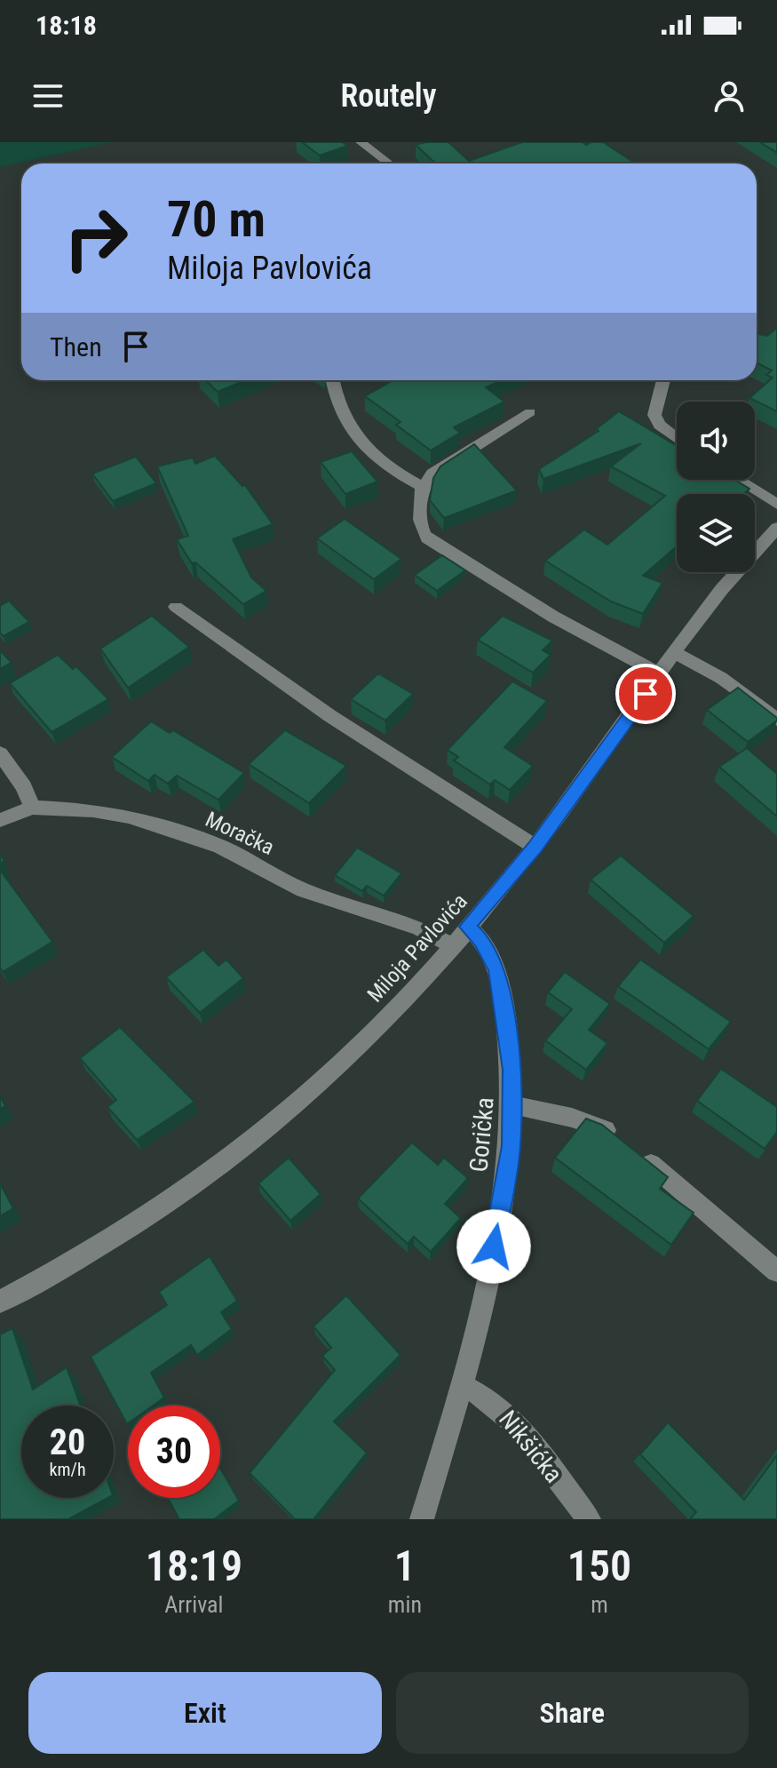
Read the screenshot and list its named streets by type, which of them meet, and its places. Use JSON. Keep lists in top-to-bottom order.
{
  "streets": {
    "street": [
      "Moračka",
      "Miloja Pavlovića",
      "Gorička",
      "Nikšićka"
    ]
  },
  "crossings": [
    ["Moračka", "Miloja Pavlovića"],
    ["Miloja Pavlovića", "Gorička"],
    ["Gorička", "Nikšićka"]
  ],
  "page": {
    "status": "18:18",
    "header": "Routely",
    "turn": ["70 m", "Miloja Pavlovića"],
    "then": "Then",
    "speed": "20 km/h",
    "limit": "30",
    "eta": [
      "18:19",
      "Arrival",
      "1",
      "min",
      "150",
      "m"
    ],
    "buttons": ["Exit", "Share"]
  }
}
